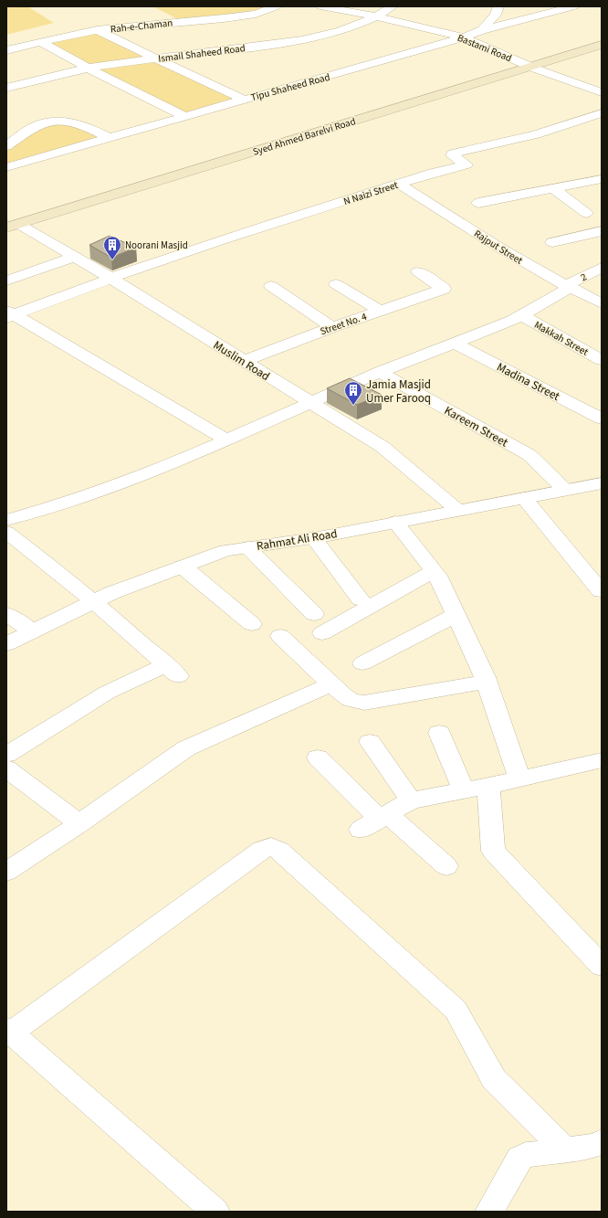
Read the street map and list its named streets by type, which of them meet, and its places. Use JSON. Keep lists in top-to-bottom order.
{
  "streets": {
    "main road": ["Syed Ahmed Barelvi Road"],
    "street": [
      "Rah-e-Chaman",
      "Bastami Road",
      "Ismail Shaheed Road",
      "Tipu Shaheed Road",
      "N Naizi Street",
      "Rajput Street",
      "2",
      "Street No. 4",
      "Makkah Street",
      "Muslim Road",
      "Madina Street",
      "Kareem Street",
      "Rahmat Ali Road"
    ]
  },
  "crossings": [
    ["Bastami Road", "Ismail Shaheed Road"],
    ["Bastami Road", "Tipu Shaheed Road"],
    ["Bastami Road", "Syed Ahmed Barelvi Road"],
    ["Syed Ahmed Barelvi Road", "Muslim Road"],
    ["N Naizi Street", "Rajput Street"],
    ["N Naizi Street", "Muslim Road"],
    ["Rajput Street", "2"],
    ["2", "Makkah Street"],
    ["2", "Muslim Road"],
    ["2", "Madina Street"],
    ["2", "Kareem Street"],
    ["Street No. 4", "Muslim Road"],
    ["Muslim Road", "Rahmat Ali Road"],
    ["Kareem Street", "Rahmat Ali Road"]
  ],
  "places": {
    "building": ["Noorani Masjid", "Jamia Masjid Umer Farooq"]
  }
}
